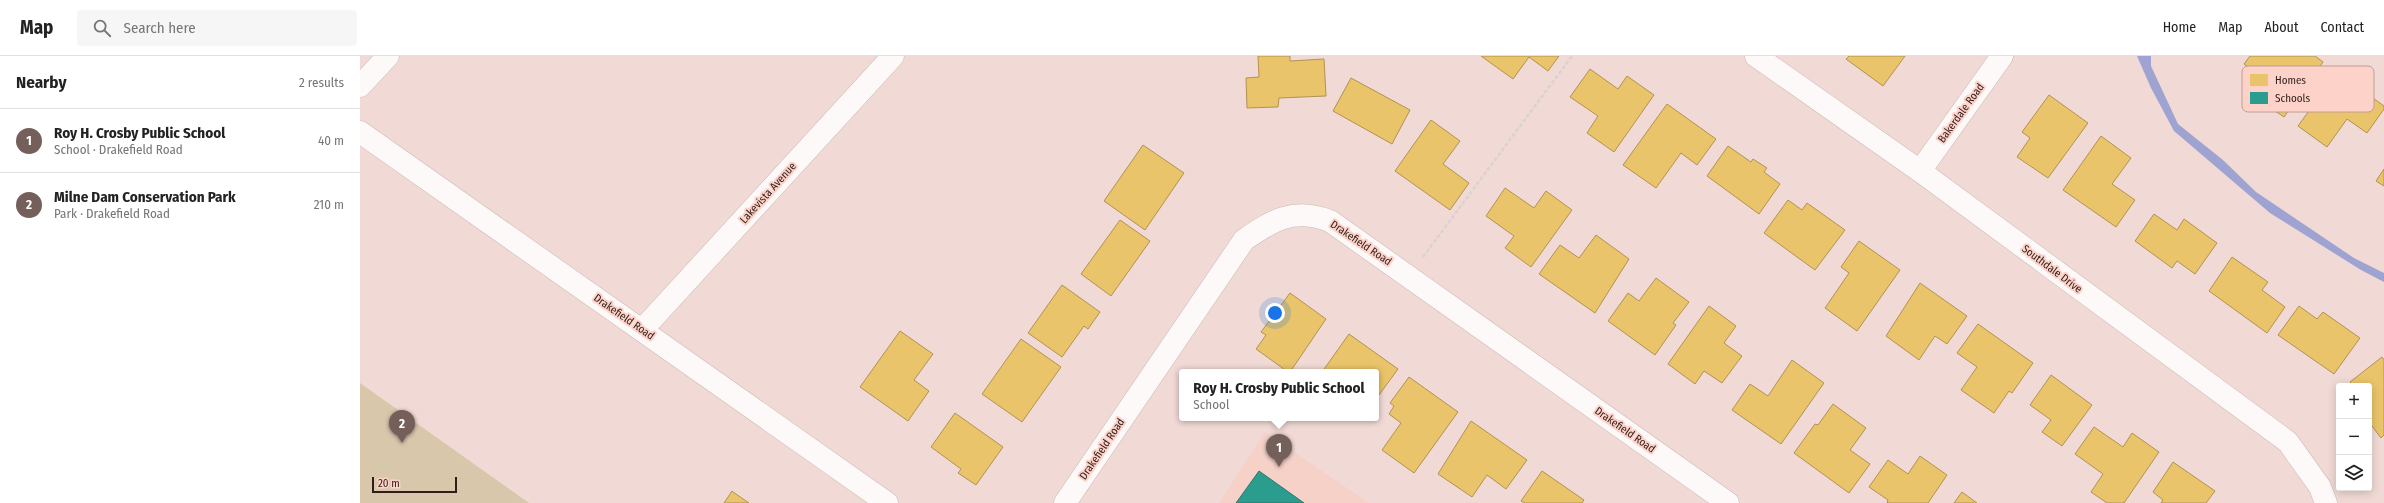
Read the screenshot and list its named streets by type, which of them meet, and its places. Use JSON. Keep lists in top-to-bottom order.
{
  "streets": {
    "street": [
      "Bakerdale Road",
      "Lakevista Avenue",
      "Drakefield Road",
      "Southdale Drive"
    ]
  },
  "crossings": [
    ["Bakerdale Road", "Southdale Drive"],
    ["Lakevista Avenue", "Drakefield Road"]
  ],
  "legend": ["Homes", "Schools"],
  "scale_bar": "20 m",
  "page": {
    "header": "Map",
    "search": "Search here",
    "nav": [
      "Home",
      "Map",
      "About",
      "Contact"
    ],
    "heading": ["Nearby", "2 results"],
    "list": [
      {
        "mark": "1",
        "name": "Roy H. Crosby Public School",
        "note": "School · Drakefield Road",
        "value": "40 m"
      },
      {
        "mark": "2",
        "name": "Milne Dam Conservation Park",
        "note": "Park · Drakefield Road",
        "value": "210 m"
      }
    ],
    "popup": ["Roy H. Crosby Public School", "School"],
    "map_buttons": ["+", "−"],
    "pins": ["2", "1"],
    "scale": "20 m"
  }
}
